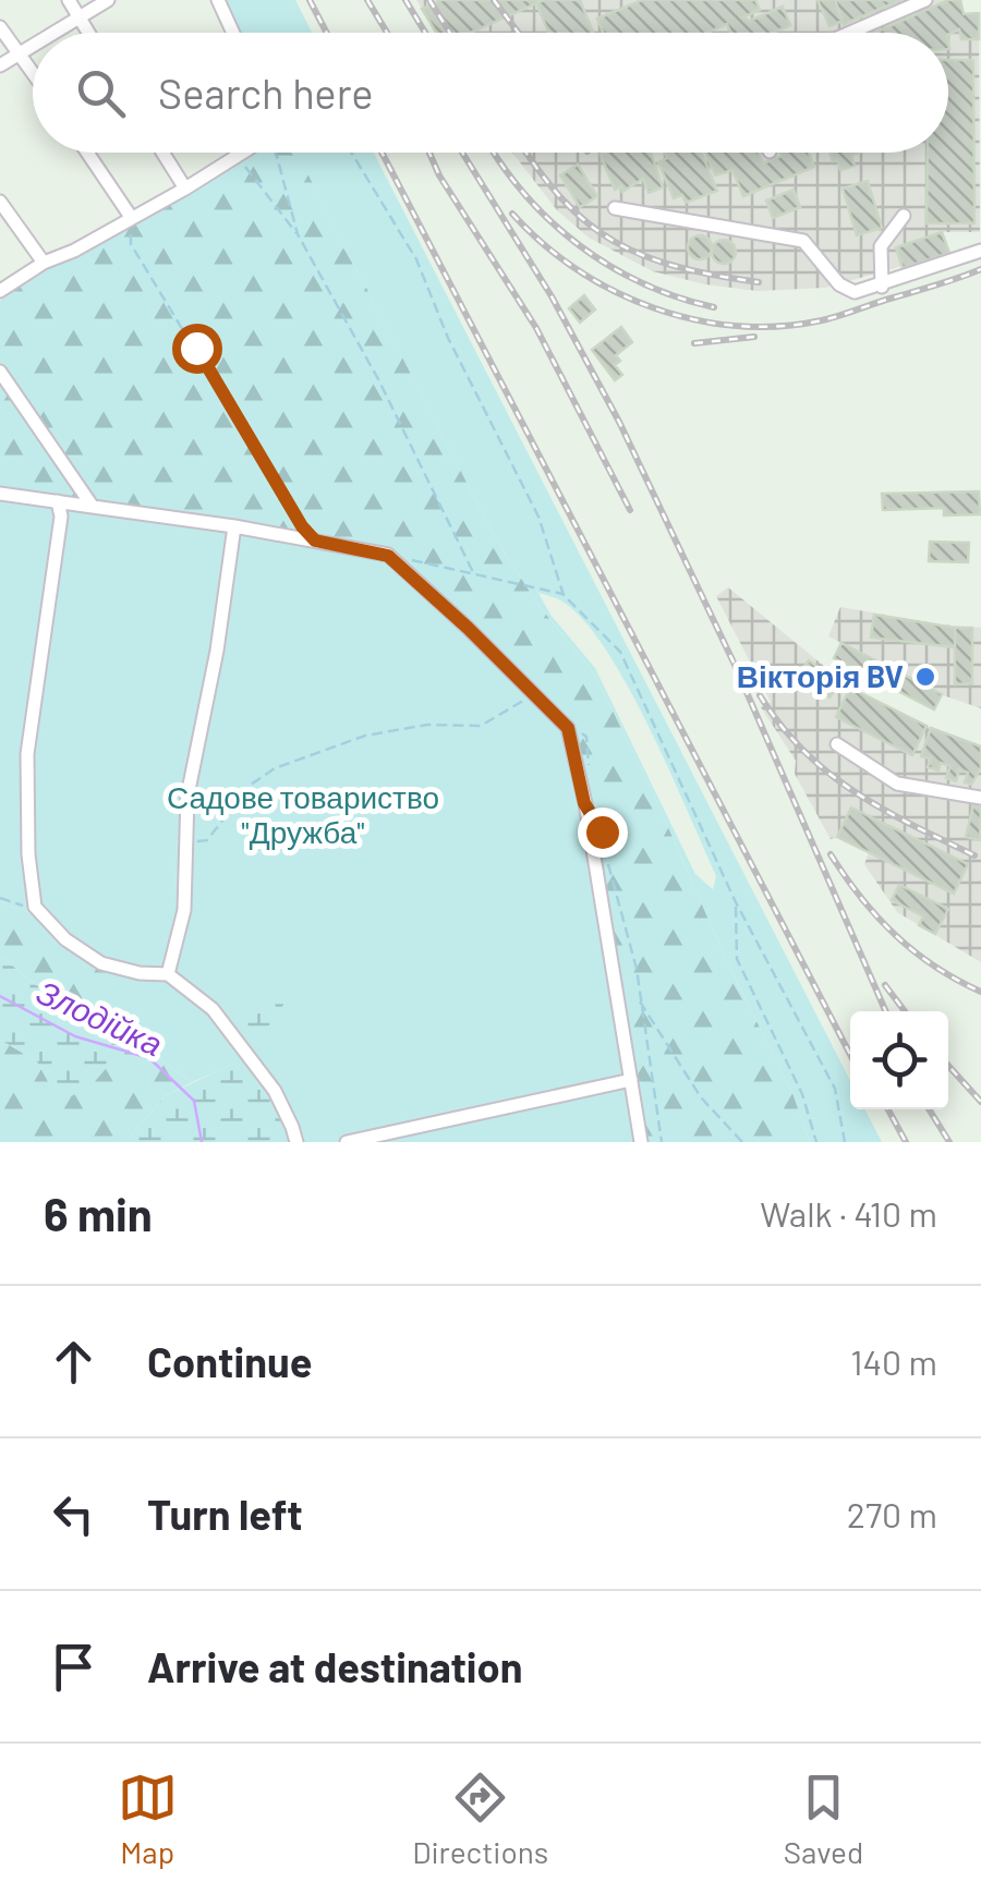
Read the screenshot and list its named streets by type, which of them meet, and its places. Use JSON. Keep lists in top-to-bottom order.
{
  "water": ["Злодійка"],
  "parks": ["Садове товариство \"Дружба\""],
  "places": ["Вікторія BV"],
  "page": {
    "search": "Search here",
    "heading": ["6 min", "Walk · 410 m"],
    "list": [
      ["Continue", "140 m"],
      ["Turn left", "270 m"],
      "Arrive at destination"
    ],
    "nav": ["Map", "Directions", "Saved"]
  }
}
